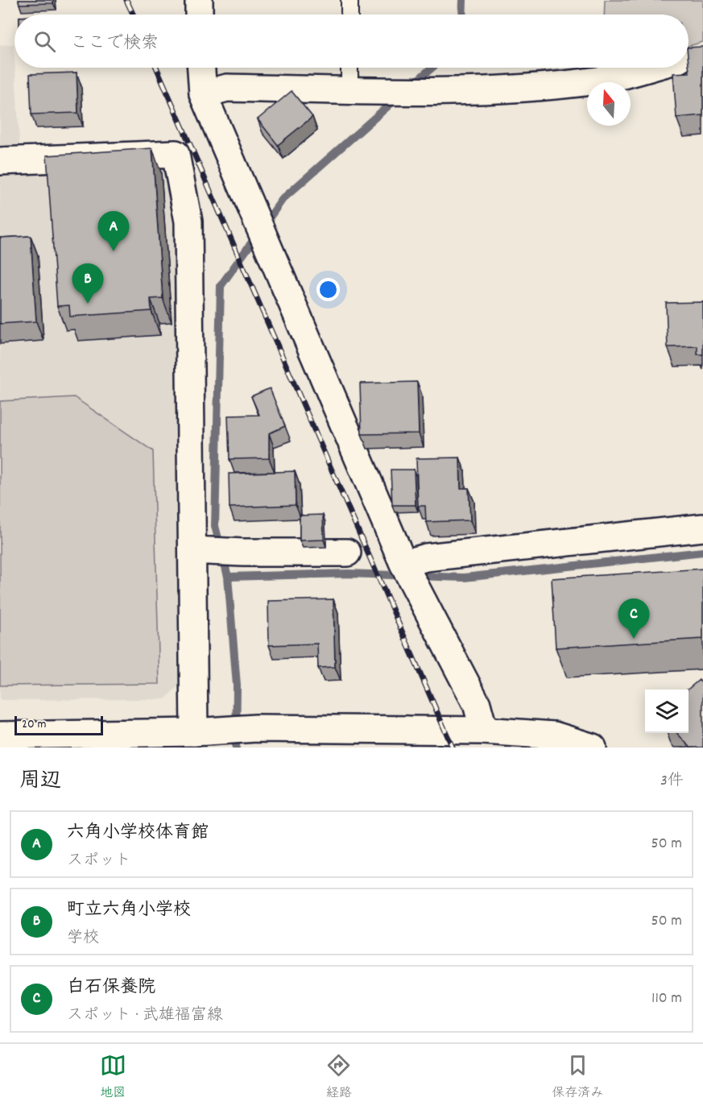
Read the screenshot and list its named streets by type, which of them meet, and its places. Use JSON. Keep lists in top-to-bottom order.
{
  "scale_bar": "20 m",
  "north": "top",
  "page": {
    "search": "ここで検索",
    "pins": ["A", "B", "C"],
    "scale": "20 m",
    "heading": ["周辺", "3件"],
    "list": [
      {
        "mark": "A",
        "name": "六角小学校体育館",
        "note": "スポット",
        "value": "50 m"
      },
      {
        "mark": "B",
        "name": "町立六角小学校",
        "note": "学校",
        "value": "50 m"
      },
      {
        "mark": "C",
        "name": "白石保養院",
        "note": "スポット · 武雄福富線",
        "value": "110 m"
      }
    ],
    "nav": ["地図", "経路", "保存済み"]
  }
}
